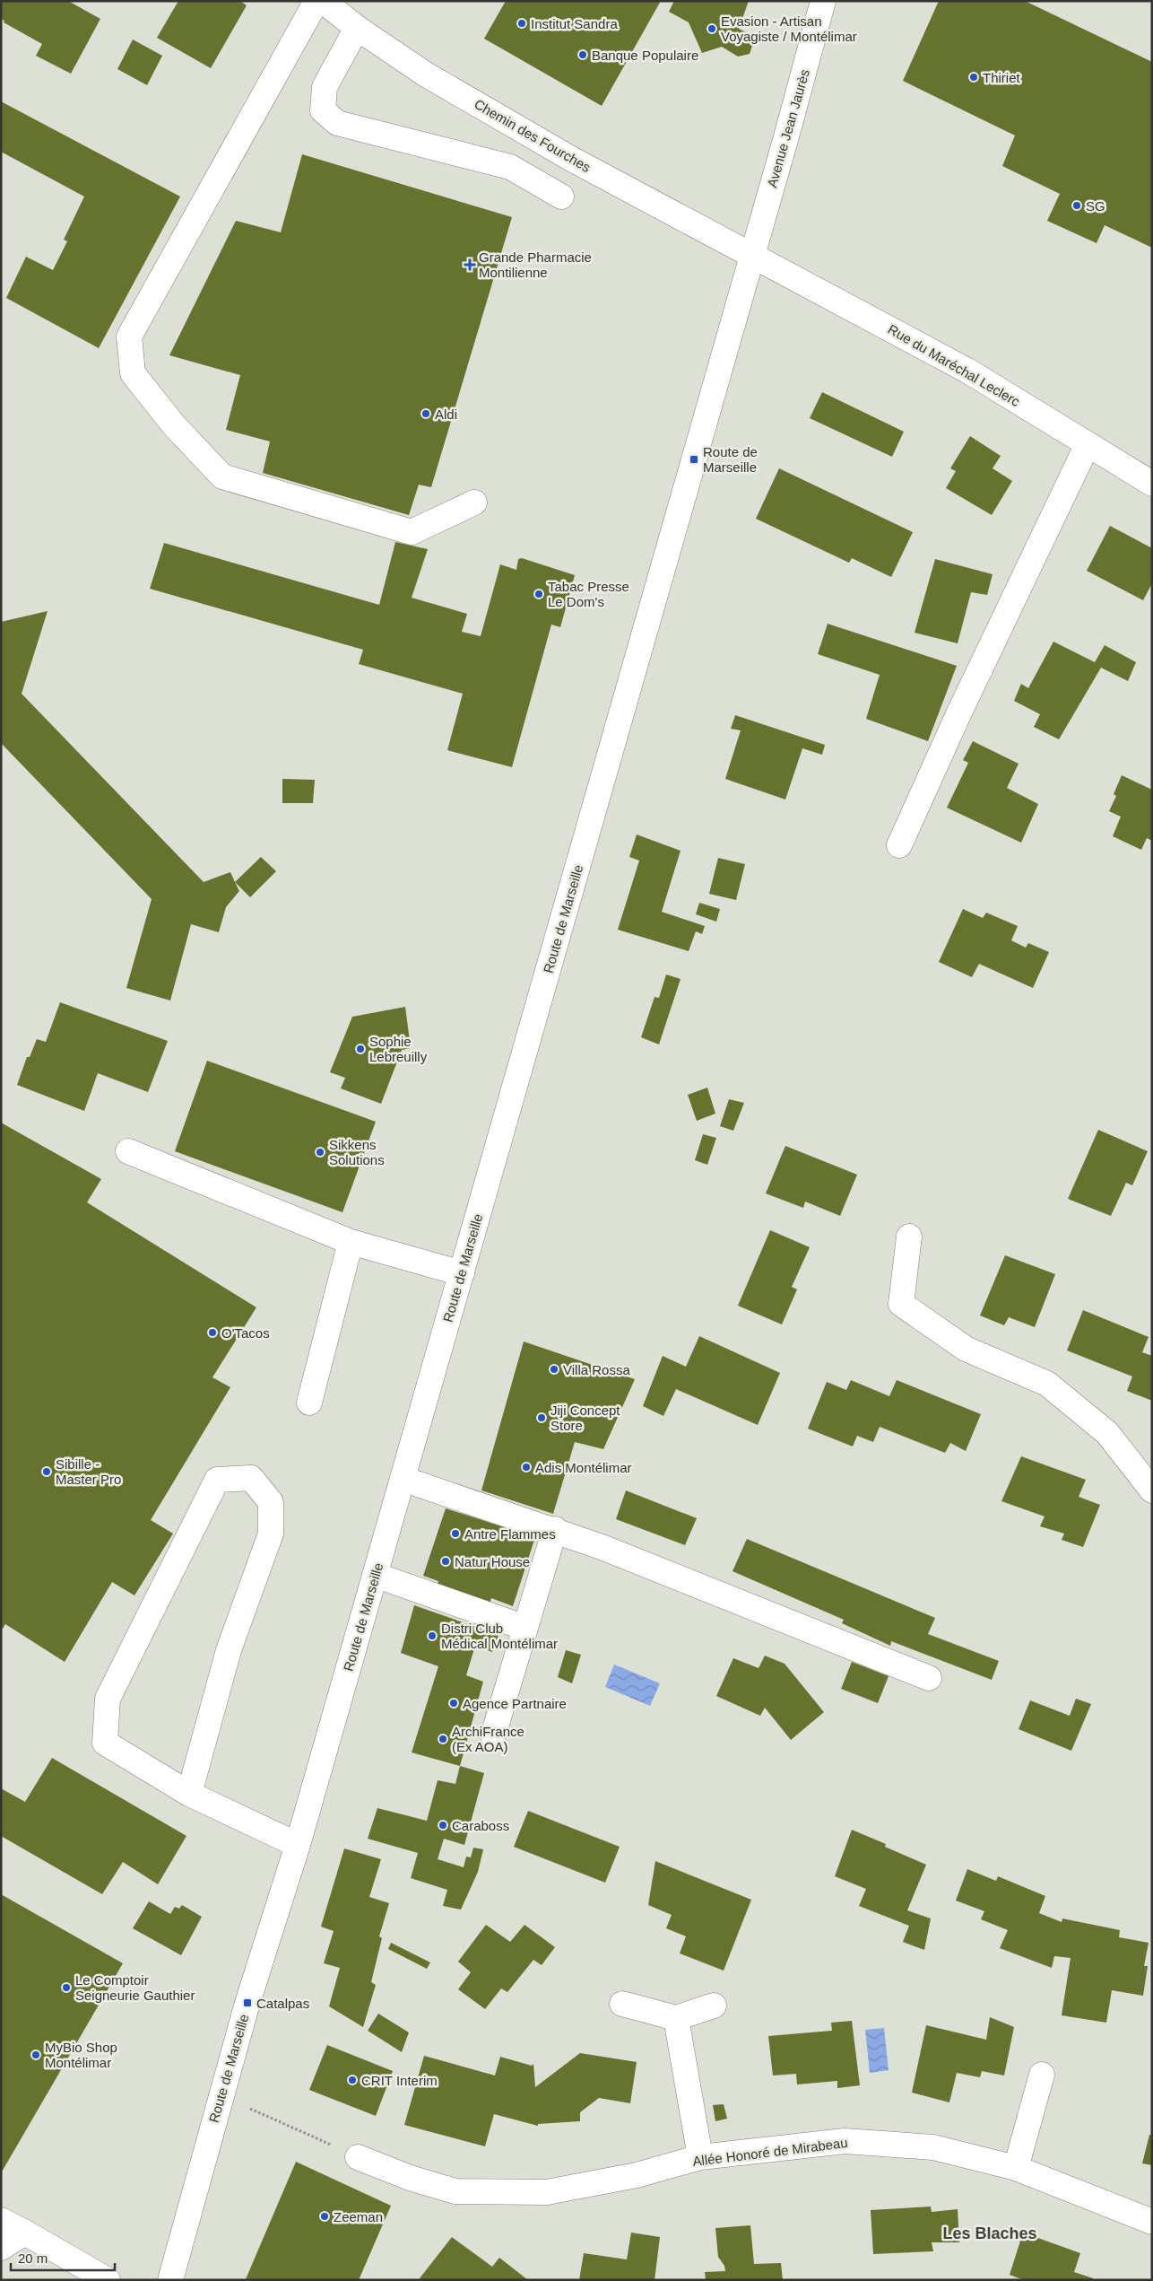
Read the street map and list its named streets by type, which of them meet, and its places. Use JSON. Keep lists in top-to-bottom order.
{
  "streets": {
    "main road": [
      "Avenue Jean Jaurès",
      "Chemin des Fourches",
      "Rue du Maréchal Leclerc",
      "Route de Marseille",
      "Allée Honoré de Mirabeau"
    ]
  },
  "crossings": [
    ["Avenue Jean Jaurès", "Chemin des Fourches"],
    ["Avenue Jean Jaurès", "Rue du Maréchal Leclerc"],
    ["Avenue Jean Jaurès", "Route de Marseille"],
    ["Chemin des Fourches", "Rue du Maréchal Leclerc"],
    ["Chemin des Fourches", "Route de Marseille"],
    ["Rue du Maréchal Leclerc", "Route de Marseille"]
  ],
  "districts": ["Les Blaches"],
  "places": {
    "other": [
      "Institut Sandra",
      "Evasion - Artisan Voyagiste / Montélimar",
      "Banque Populaire",
      "Thiriet",
      "SG",
      "Aldi",
      "Tabac Presse Le Dom's",
      "Sophie Lebreuilly",
      "Sikkens Solutions",
      "O'Tacos",
      "Villa Rossa",
      "Jiji Concept Store",
      "Adis Montélimar",
      "Sibille - Master Pro",
      "Antre Flammes",
      "Natur House",
      "Distri Club Médical Montélimar",
      "Agence Partnaire",
      "ArchiFrance (Ex AOA)",
      "Caraboss",
      "Le Comptoir Seigneurie Gauthier",
      "MyBio Shop Montélimar",
      "CRIT Interim",
      "Zeeman"
    ],
    "health": ["Grande Pharmacie Montilienne"],
    "transit": ["Route de Marseille", "Catalpas"]
  },
  "scale_bar": "20 m"
}
